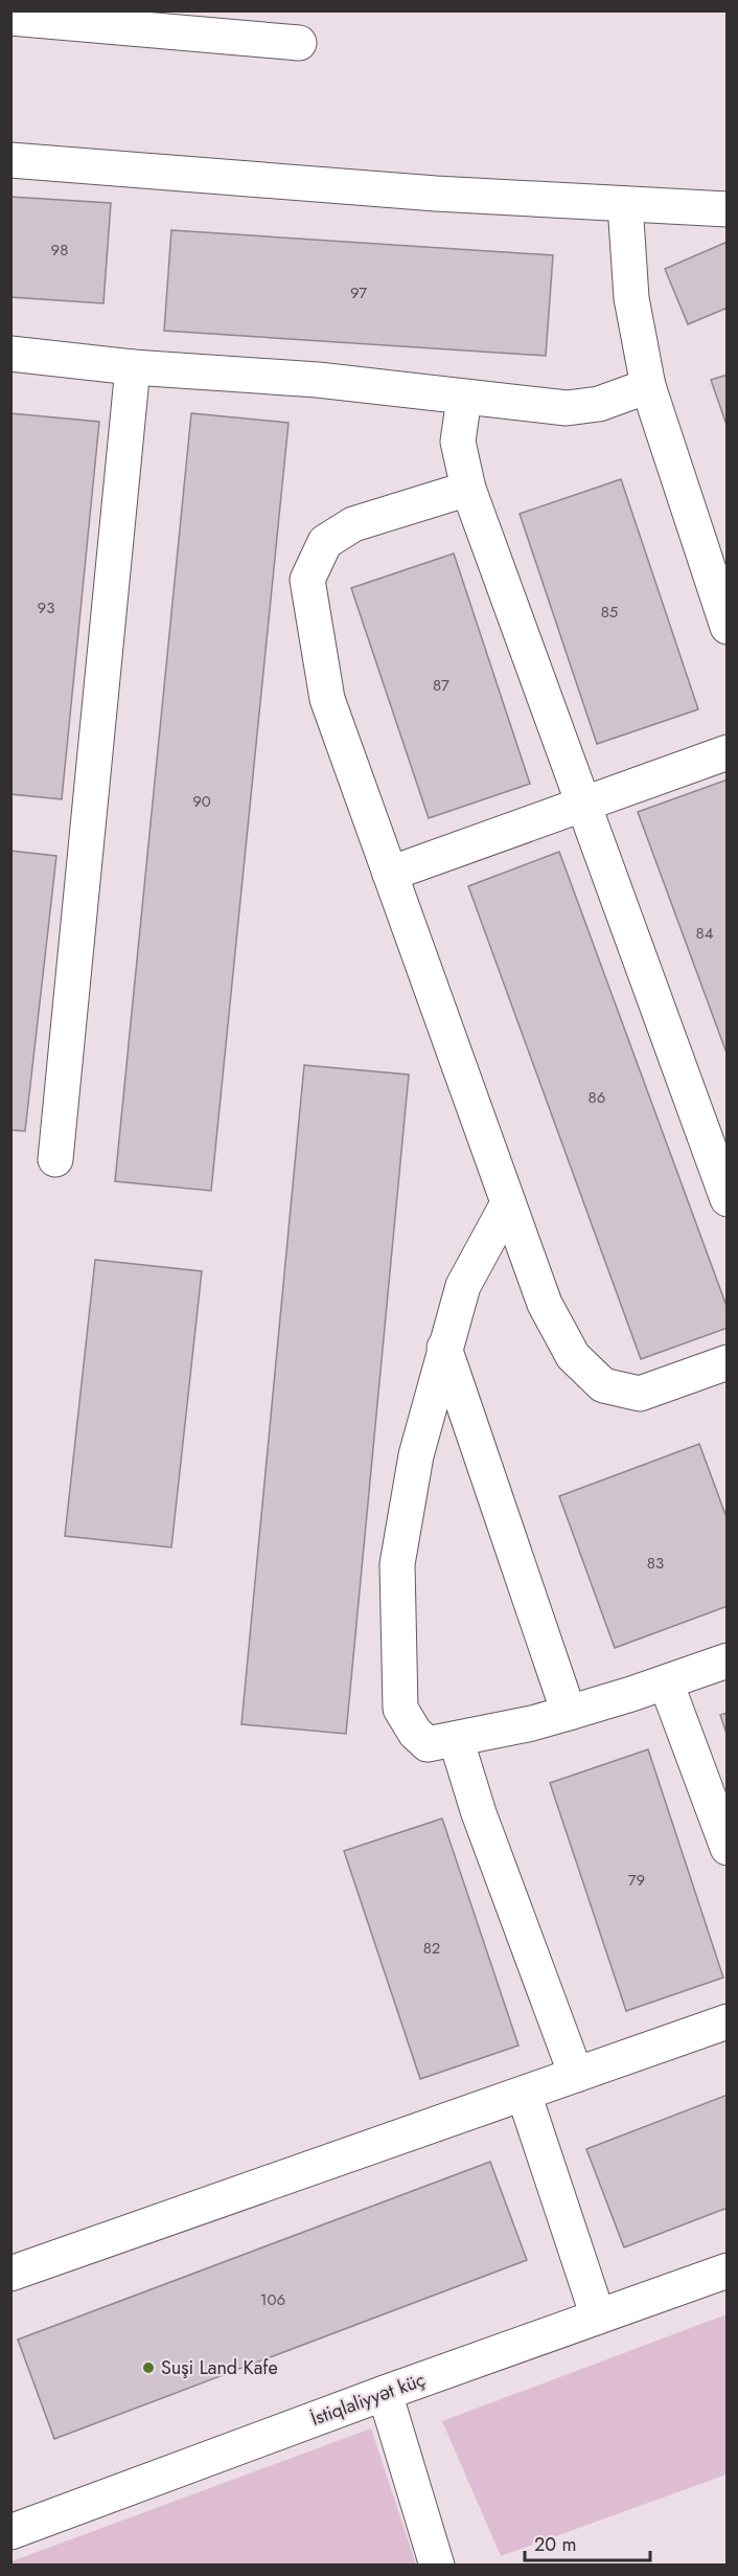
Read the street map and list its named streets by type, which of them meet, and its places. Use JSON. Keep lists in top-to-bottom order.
{
  "streets": {
    "street": ["İstiqlaliyyət küç"]
  },
  "places": ["Suşi Land Kafe"],
  "house_numbers": [
    "98",
    "97",
    "93",
    "85",
    "87",
    "90",
    "84",
    "86",
    "83",
    "79",
    "82",
    "106"
  ],
  "scale_bar": "20 m"
}
